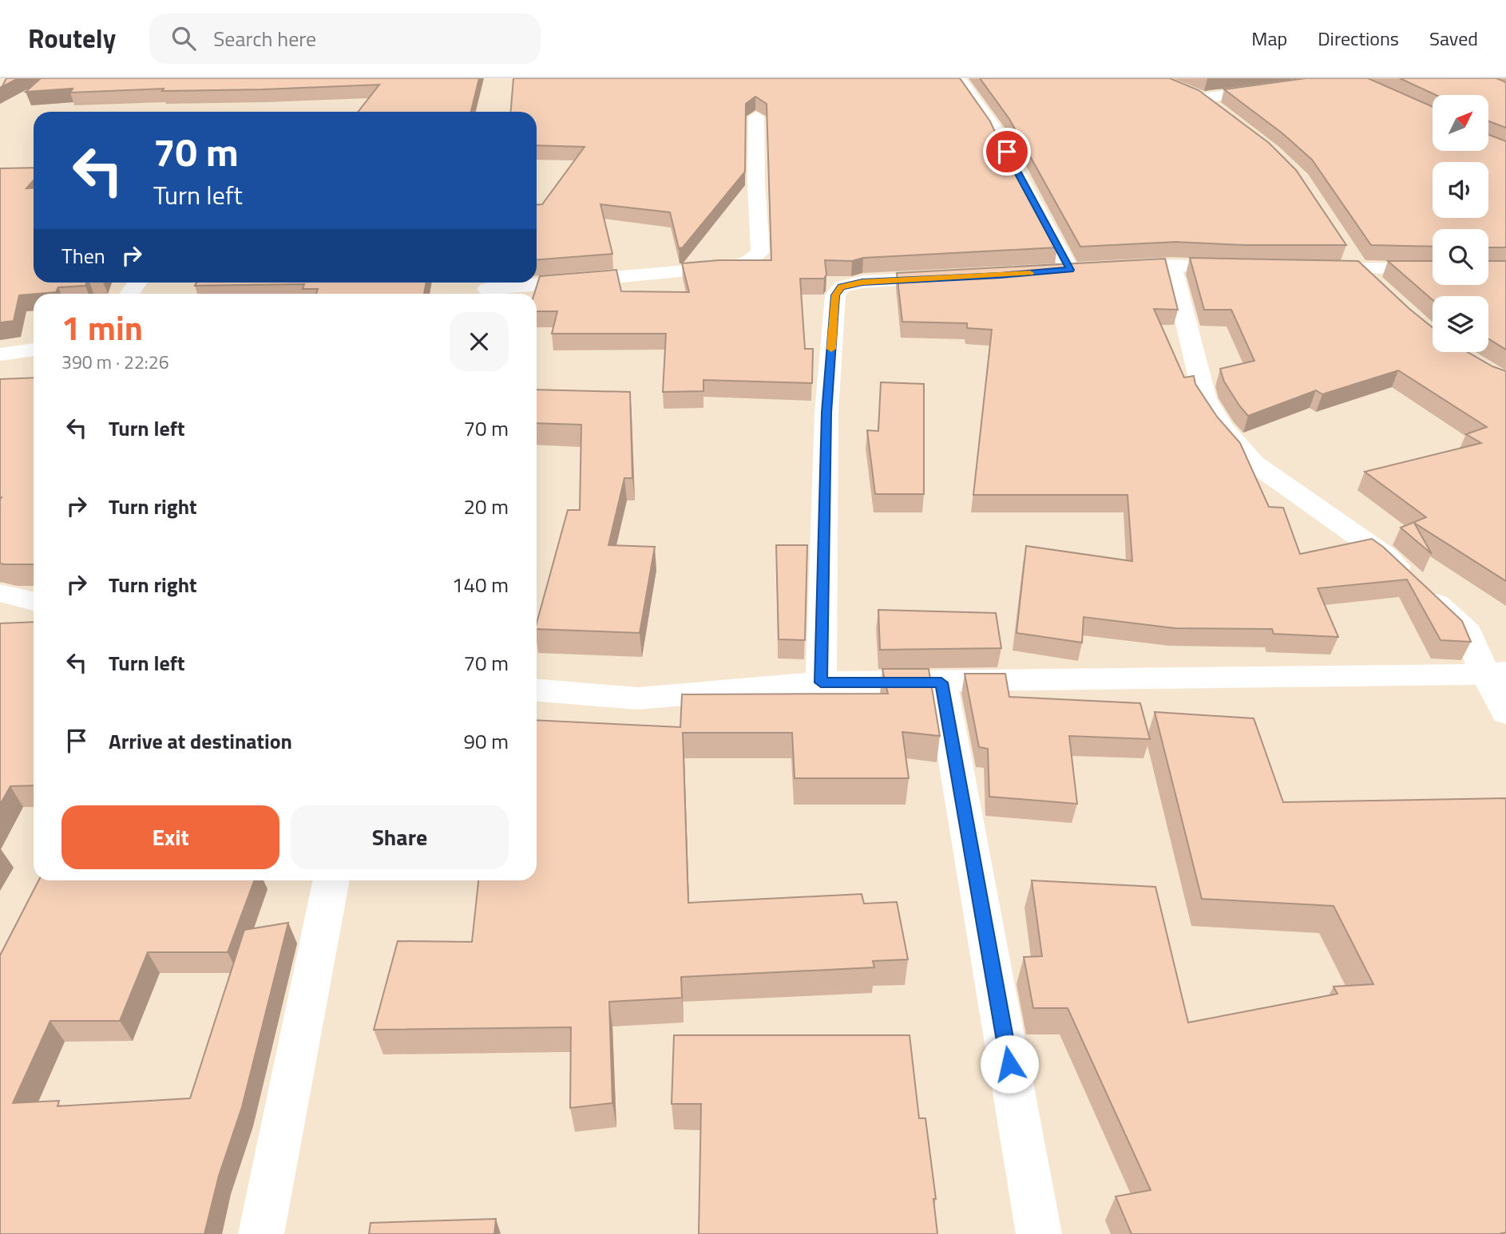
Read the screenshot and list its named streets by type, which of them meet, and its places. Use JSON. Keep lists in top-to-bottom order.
{
  "north": "top right",
  "page": {
    "header": "Routely",
    "search": "Search here",
    "nav": ["Map", "Directions", "Saved"],
    "turn": ["70 m", "Turn left"],
    "then": "Then",
    "heading": ["1 min", "390 m · 22:26"],
    "list": [
      {
        "name": "Turn left",
        "value": "70 m"
      },
      {
        "name": "Turn right",
        "value": "20 m"
      },
      {
        "name": "Turn right",
        "value": "140 m"
      },
      {
        "name": "Turn left",
        "value": "70 m"
      },
      {
        "name": "Arrive at destination",
        "value": "90 m"
      }
    ],
    "buttons": ["Exit", "Share"]
  }
}
